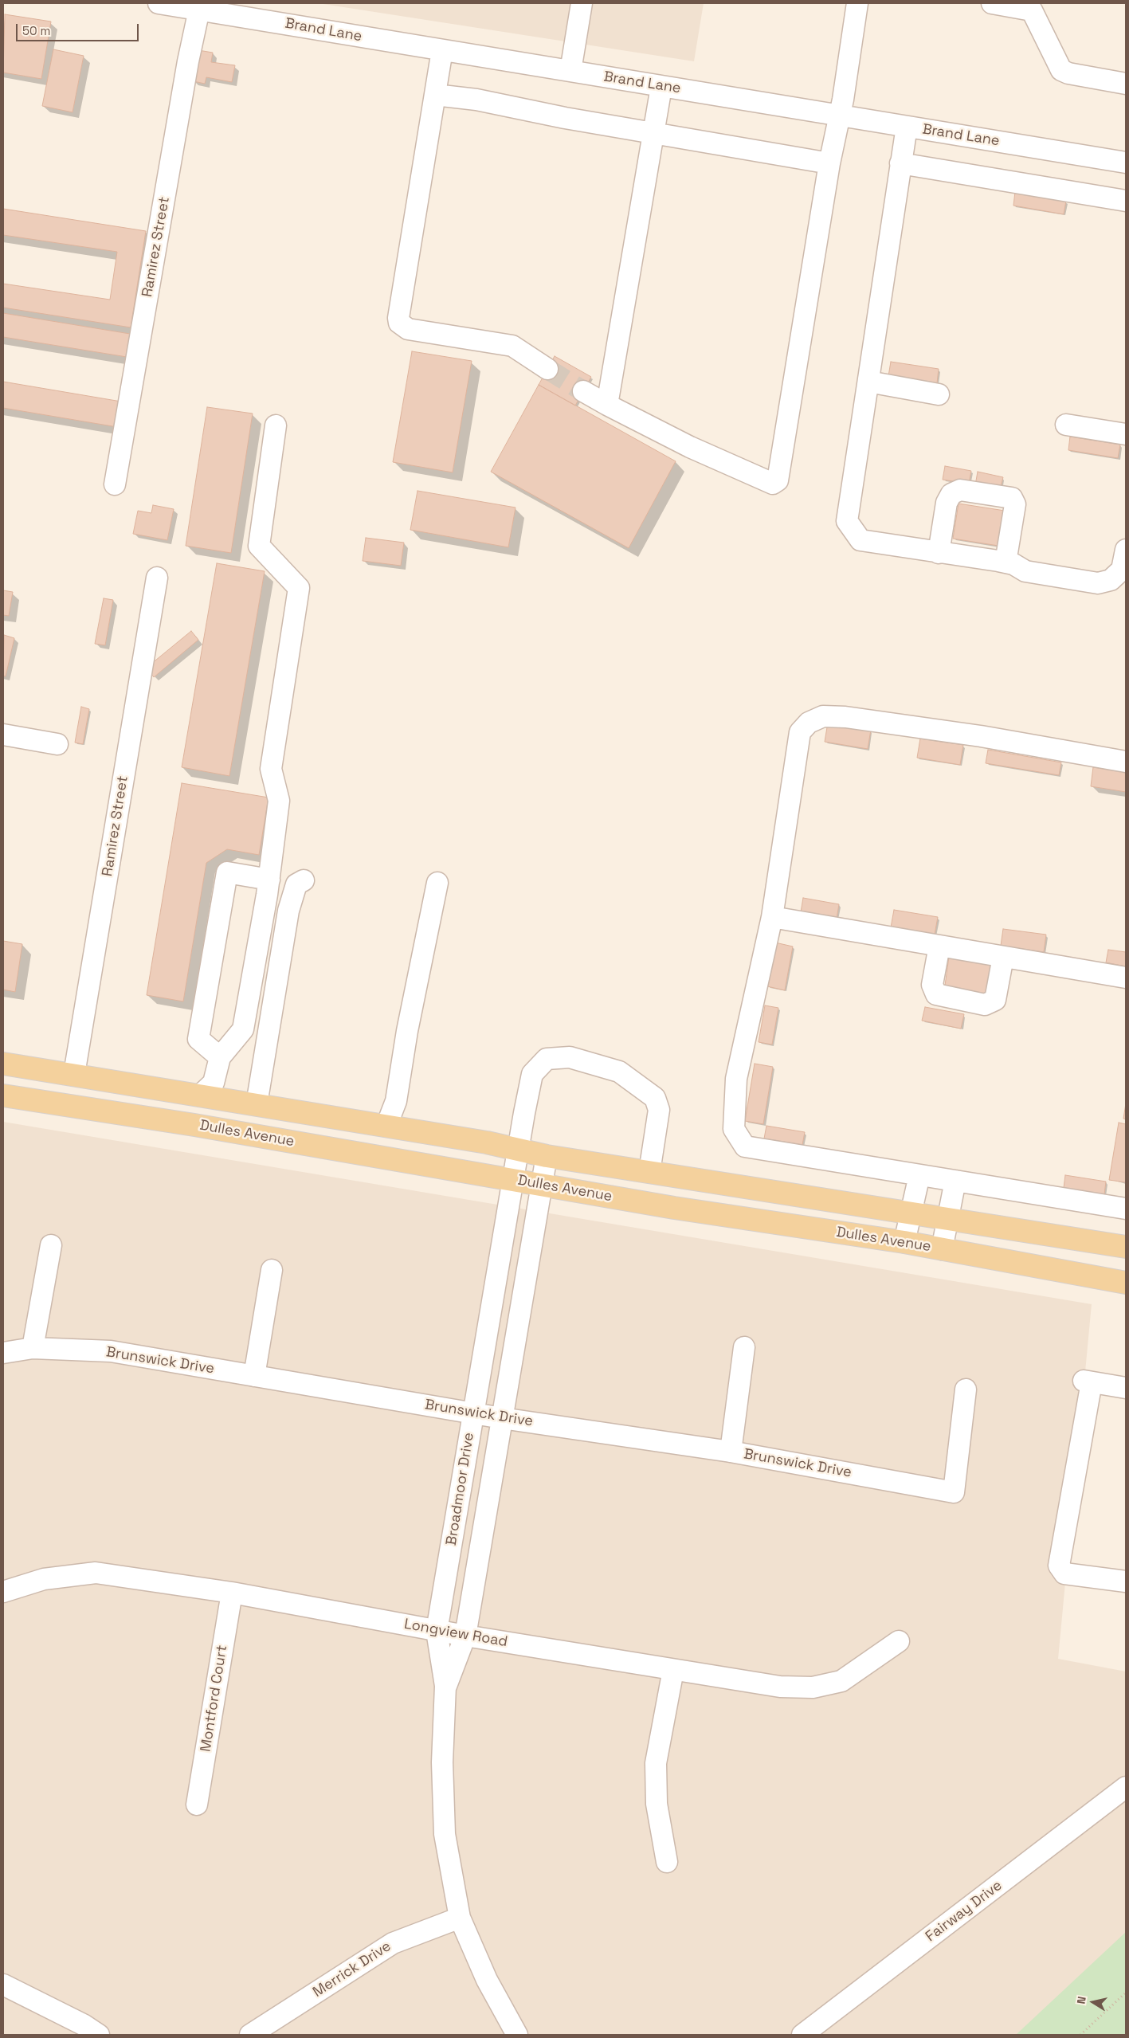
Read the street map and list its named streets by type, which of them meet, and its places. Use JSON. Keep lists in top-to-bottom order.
{
  "streets": {
    "main road": ["Dulles Avenue"],
    "street": [
      "Brand Lane",
      "Ramirez Street",
      "Brunswick Drive",
      "Broadmoor Drive",
      "Longview Road",
      "Montford Court",
      "Fairway Drive",
      "Merrick Drive"
    ]
  },
  "crossings": [
    ["Brand Lane", "Ramirez Street"],
    ["Ramirez Street", "Dulles Avenue"],
    ["Dulles Avenue", "Broadmoor Drive"],
    ["Brunswick Drive", "Broadmoor Drive"],
    ["Broadmoor Drive", "Longview Road"],
    ["Broadmoor Drive", "Merrick Drive"],
    ["Longview Road", "Montford Court"]
  ],
  "scale_bar": "50 m",
  "north": "left"
}
